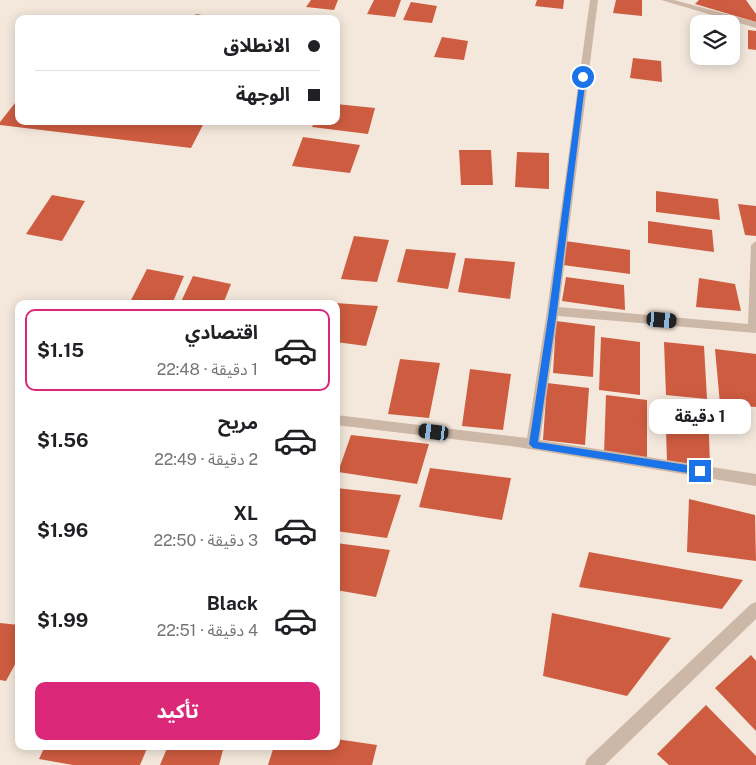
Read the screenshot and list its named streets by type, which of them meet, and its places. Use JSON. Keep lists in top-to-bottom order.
{
  "page": {
    "banner": ["الانطلاق", "الوجهة"],
    "list": [
      {
        "name": "اقتصادي",
        "note": "1 دقيقة · 22:48",
        "value": "$1.15"
      },
      {
        "name": "مريح",
        "note": "2 دقيقة · 22:49",
        "value": "$1.56"
      },
      {
        "name": "XL",
        "note": "3 دقيقة · 22:50",
        "value": "$1.96"
      },
      {
        "name": "Black",
        "note": "4 دقيقة · 22:51",
        "value": "$1.99"
      }
    ],
    "bubble": "1 دقيقة",
    "buttons": "تأكيد"
  }
}
